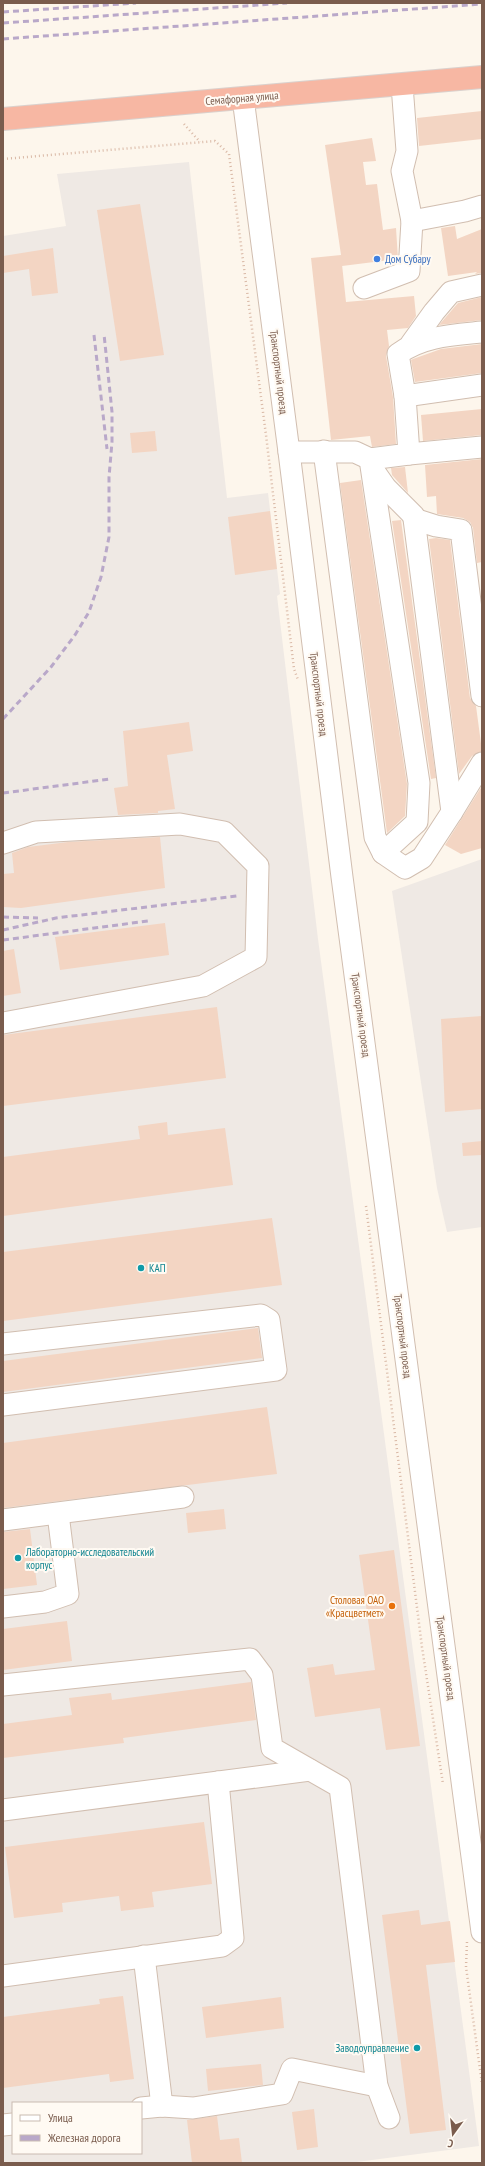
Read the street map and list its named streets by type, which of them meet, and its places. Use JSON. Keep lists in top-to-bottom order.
{
  "streets": {
    "highway": ["Семафорная улица"],
    "street": ["Транспортный проезд"]
  },
  "crossings": [
    ["Семафорная улица", "Транспортный проезд"]
  ],
  "places": [
    "Дом Субару",
    "КАП",
    "Лабораторно-исследовательский корпус",
    "Столовая ОАО «Красцветмет»",
    "Заводоуправление"
  ],
  "legend": ["Улица", "Железная дорога"],
  "north": "bottom"
}
